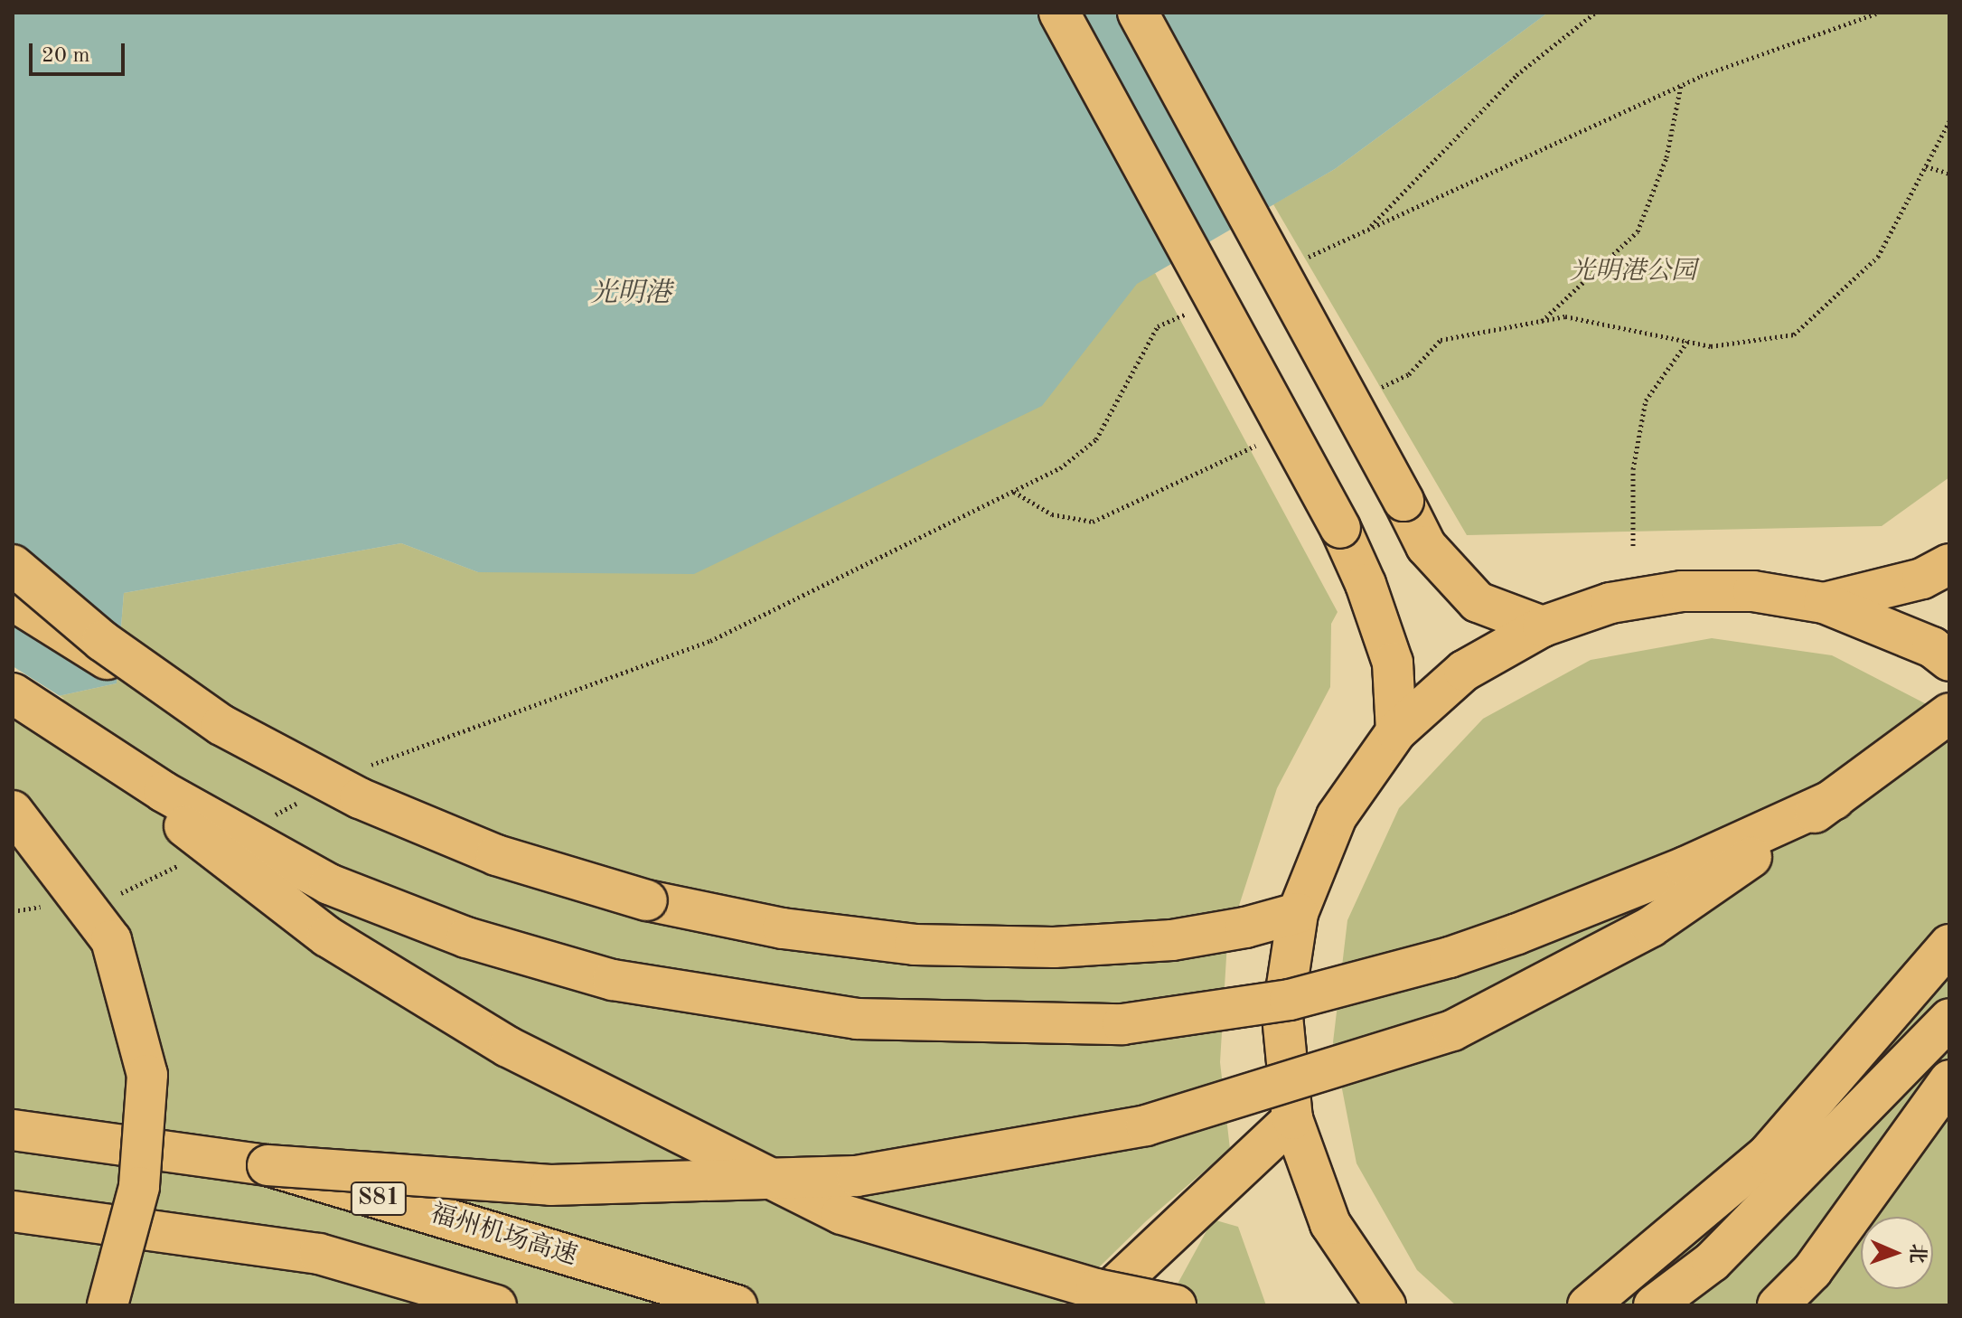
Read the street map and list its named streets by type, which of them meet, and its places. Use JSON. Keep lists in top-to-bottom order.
{
  "streets": {
    "main road": ["S81", "福州机场高速"]
  },
  "water": ["光明港"],
  "parks": ["光明港公园"],
  "scale_bar": "20 m",
  "north": "right"
}
